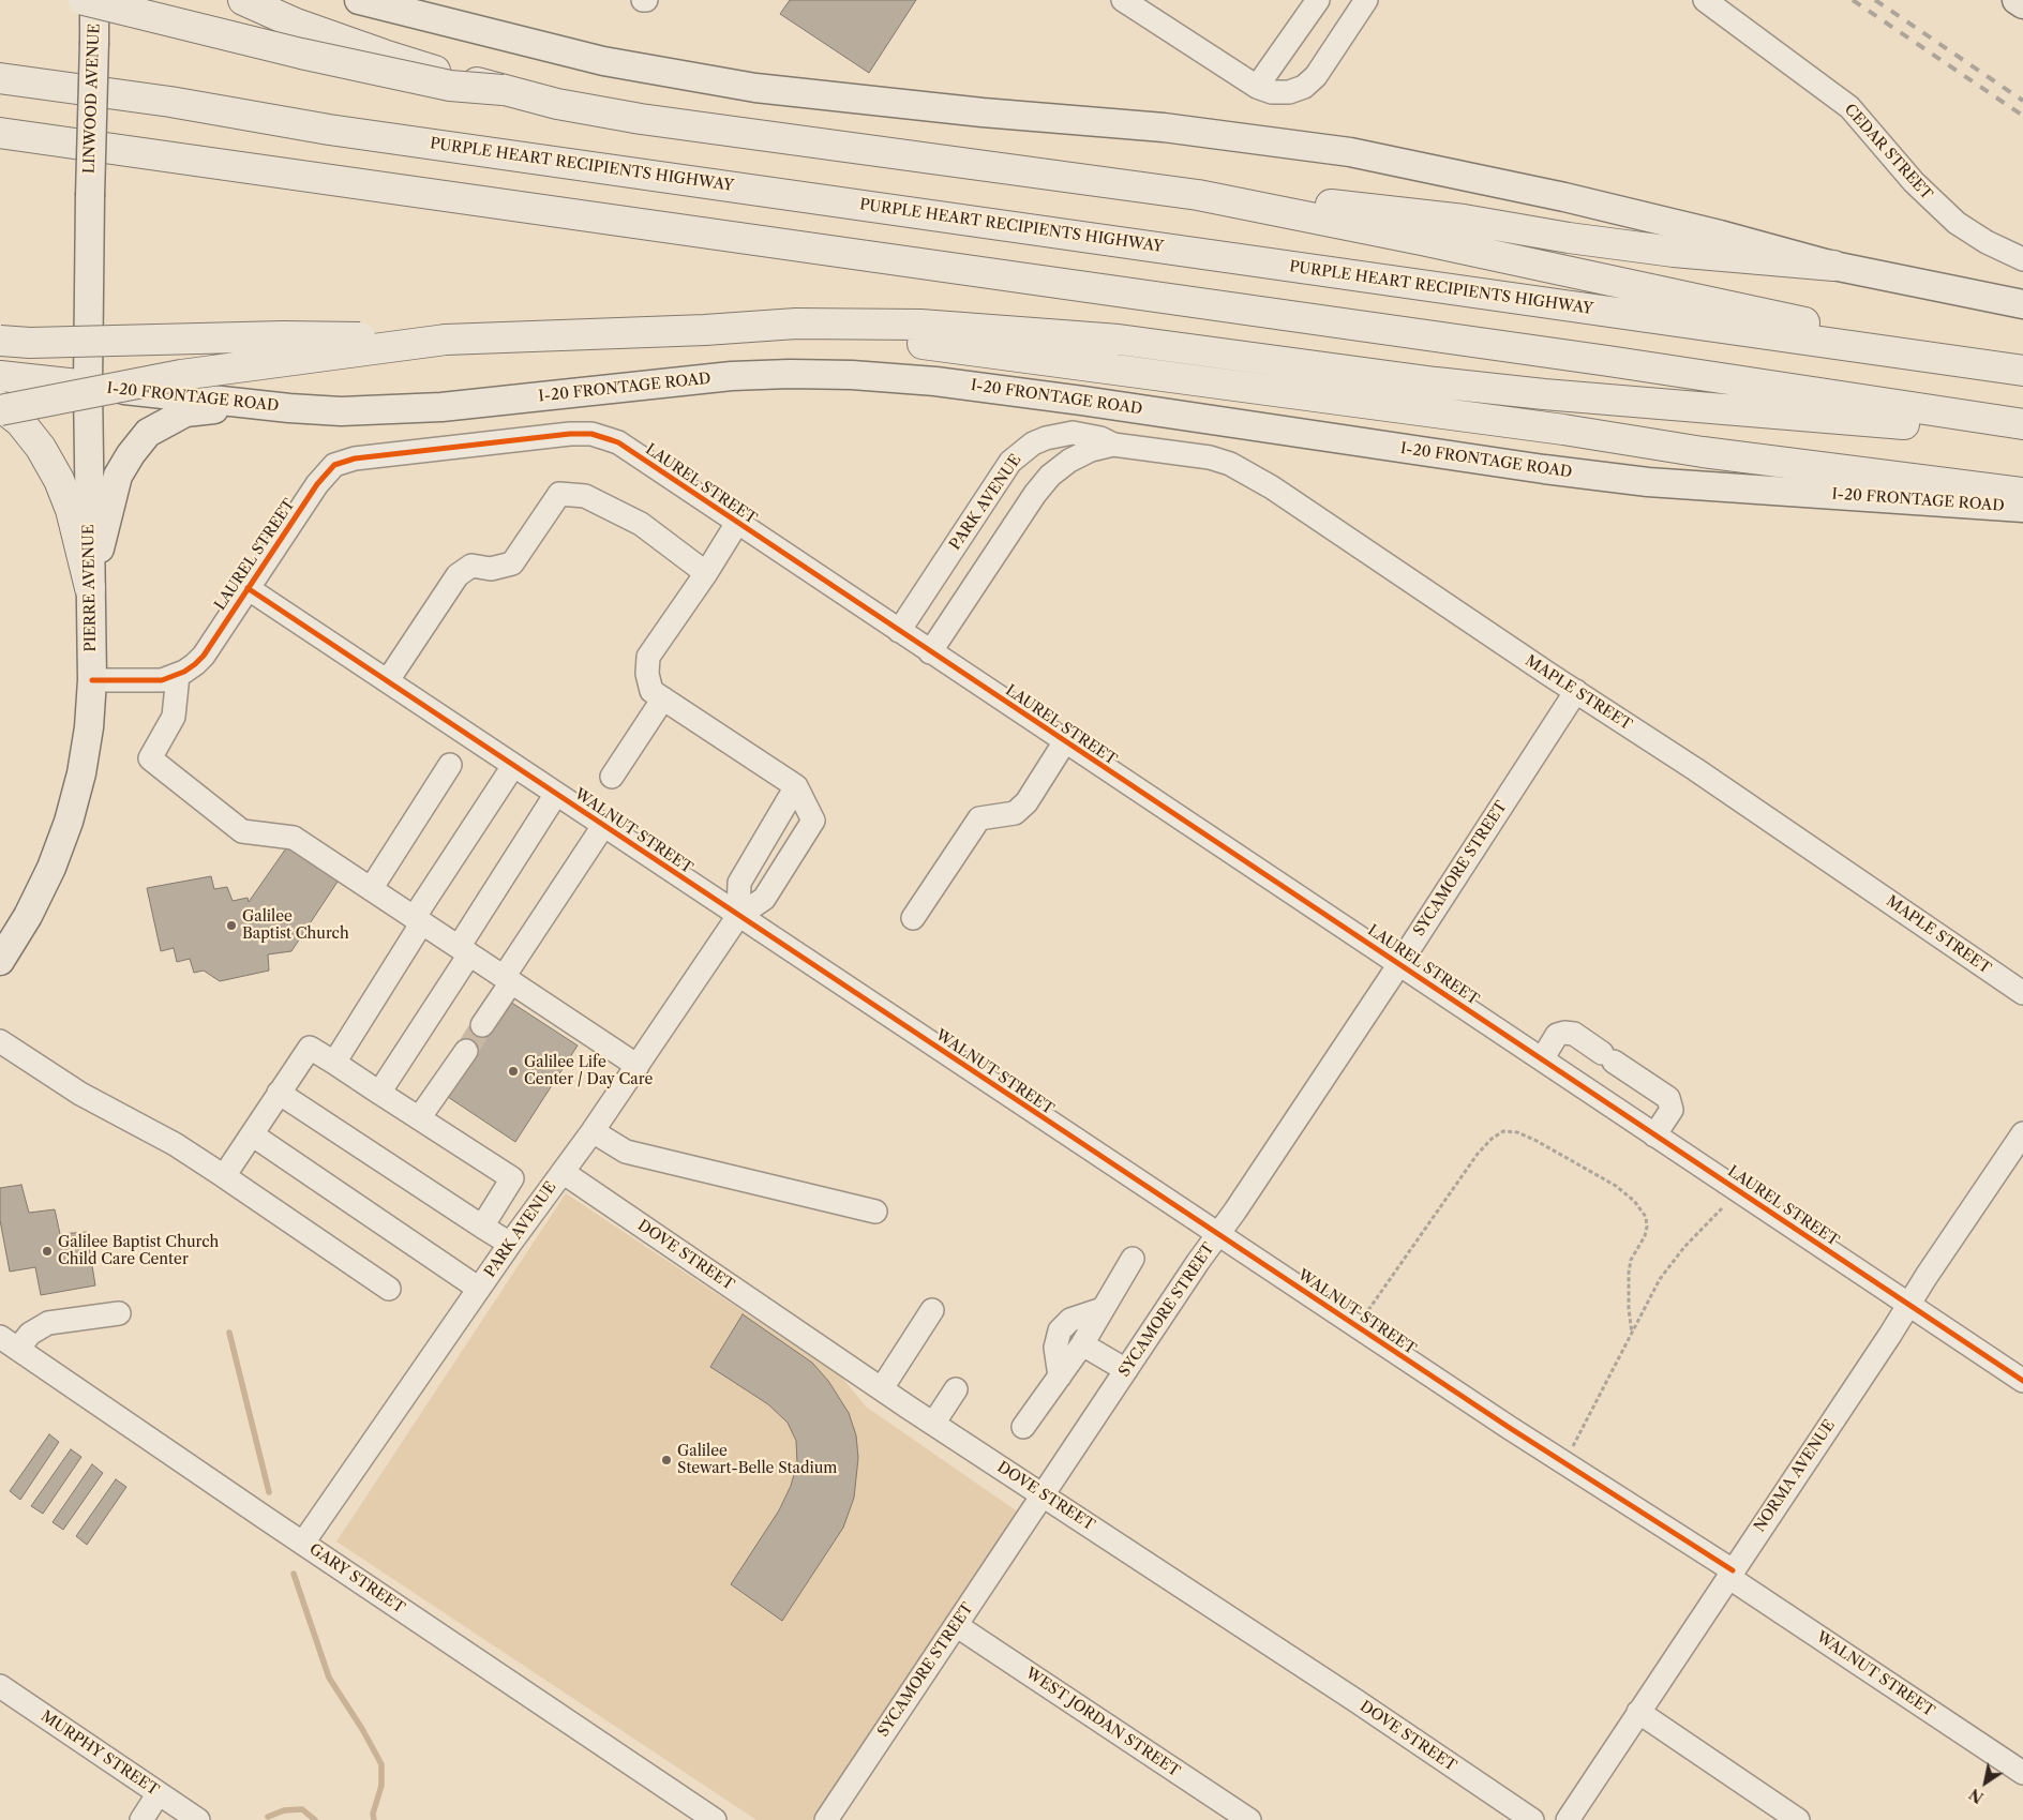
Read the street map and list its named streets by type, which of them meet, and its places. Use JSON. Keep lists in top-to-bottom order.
{
  "streets": {
    "highway": ["PURPLE HEART RECIPIENTS HIGHWAY"],
    "main road": ["LINWOOD AVENUE", "I-20 FRONTAGE ROAD", "PIERRE AVENUE"],
    "street": [
      "CEDAR STREET",
      "LAUREL STREET",
      "PARK AVENUE",
      "MAPLE STREET",
      "WALNUT STREET",
      "SYCAMORE STREET",
      "DOVE STREET",
      "NORMA AVENUE",
      "GARY STREET",
      "WEST JORDAN STREET",
      "MURPHY STREET"
    ]
  },
  "crossings": [
    ["LINWOOD AVENUE", "PIERRE AVENUE"],
    ["I-20 FRONTAGE ROAD", "PIERRE AVENUE"],
    ["LAUREL STREET", "PARK AVENUE"],
    ["LAUREL STREET", "PIERRE AVENUE"],
    ["LAUREL STREET", "WALNUT STREET"],
    ["LAUREL STREET", "SYCAMORE STREET"],
    ["LAUREL STREET", "NORMA AVENUE"],
    ["PARK AVENUE", "MAPLE STREET"],
    ["PARK AVENUE", "WALNUT STREET"],
    ["PARK AVENUE", "DOVE STREET"],
    ["PARK AVENUE", "GARY STREET"],
    ["MAPLE STREET", "SYCAMORE STREET"],
    ["WALNUT STREET", "SYCAMORE STREET"],
    ["WALNUT STREET", "NORMA AVENUE"],
    ["SYCAMORE STREET", "DOVE STREET"],
    ["SYCAMORE STREET", "WEST JORDAN STREET"]
  ],
  "places": [
    "Galilee Baptist Church",
    "Galilee Life Center / Day Care",
    "Galilee Baptist Church Child Care Center",
    "Galilee Stewart-Belle Stadium"
  ],
  "north": "bottom left"
}
